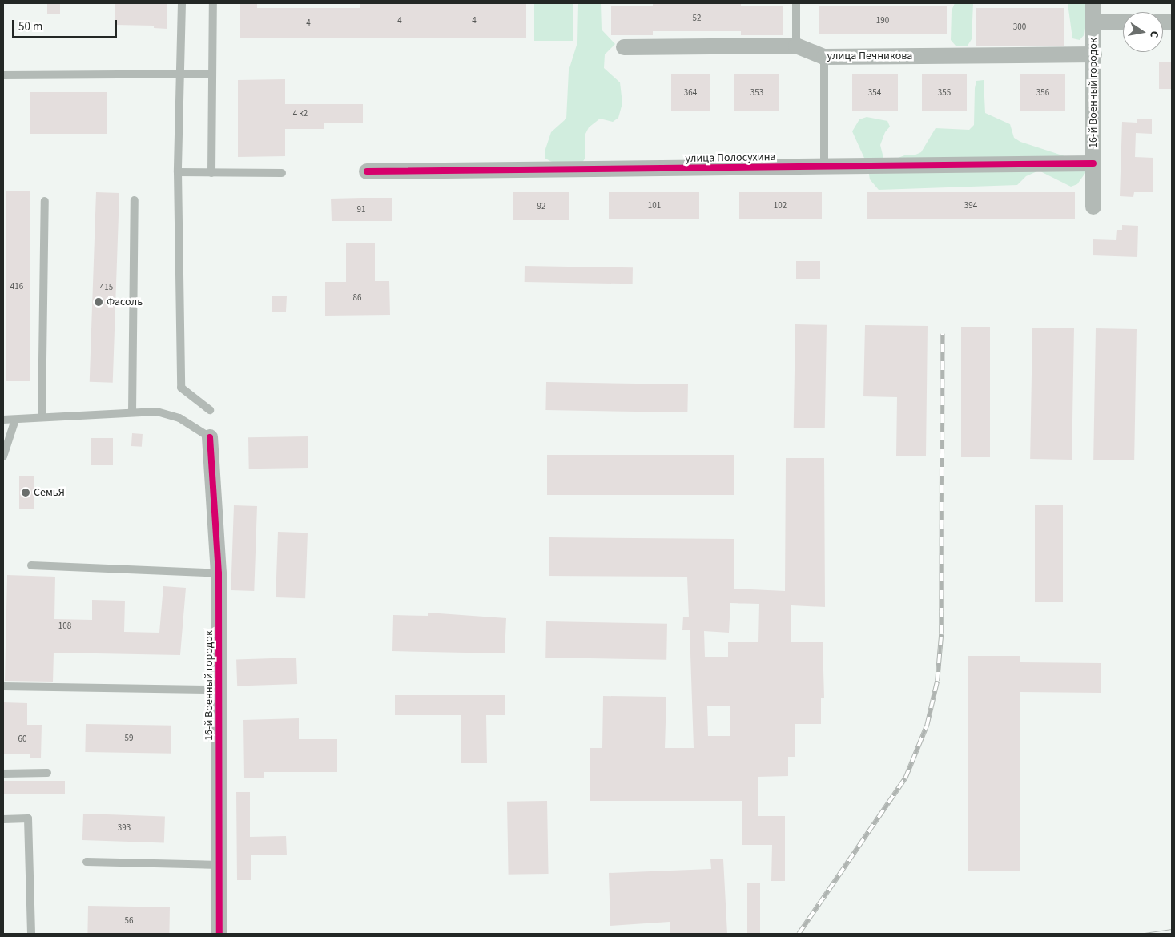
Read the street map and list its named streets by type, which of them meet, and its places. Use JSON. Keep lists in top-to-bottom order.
{
  "streets": {
    "street": ["улица Печникова", "16-й Военный городок", "улица Полосухина"]
  },
  "crossings": [
    ["улица Печникова", "16-й Военный городок"],
    ["16-й Военный городок", "улица Полосухина"]
  ],
  "places": ["Фасоль", "СемьЯ"],
  "house_numbers": [
    "52",
    "4",
    "4",
    "190",
    "4",
    "300",
    "364",
    "353",
    "354",
    "355",
    "356",
    "4 к2",
    "101",
    "102",
    "394",
    "92",
    "91",
    "416",
    "415",
    "86",
    "108",
    "59",
    "60",
    "393",
    "56"
  ],
  "scale_bar": "50 m",
  "north": "right"
}
